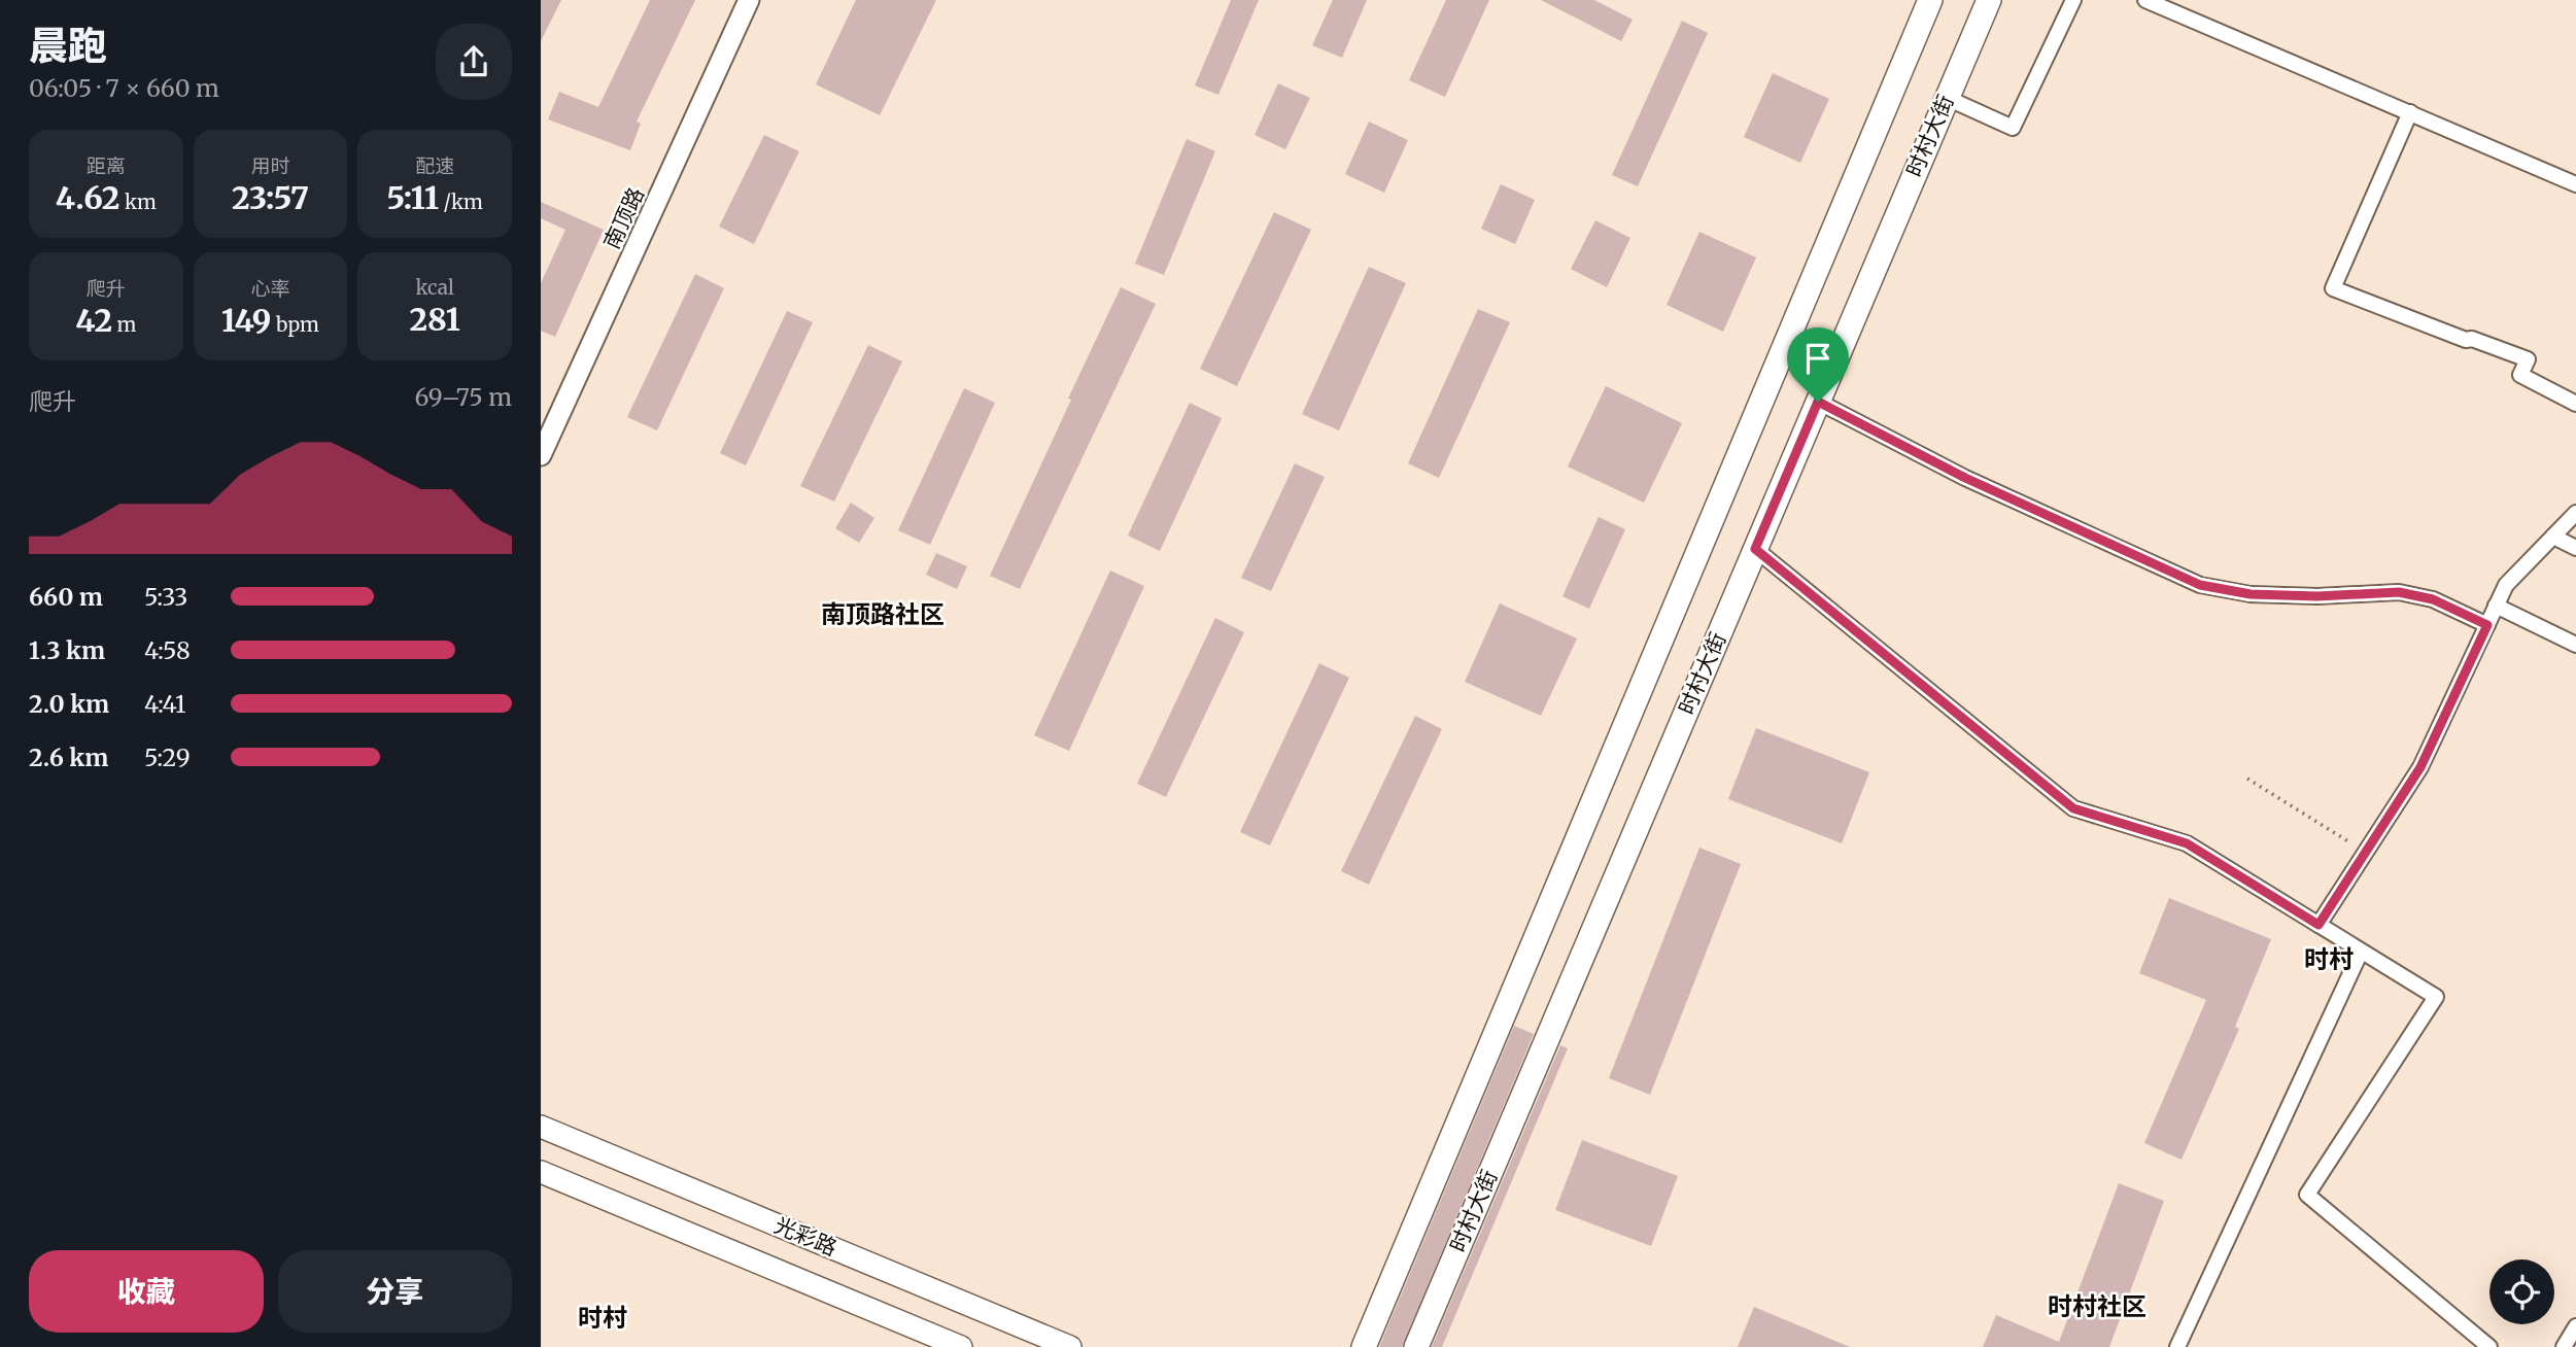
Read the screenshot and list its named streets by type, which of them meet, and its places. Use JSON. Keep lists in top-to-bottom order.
{
  "streets": {
    "main road": ["时村大街", "光彩路"],
    "street": ["南顶路"]
  },
  "districts": [
    "南顶路社区",
    "时村",
    "时村社区",
    "时村"
  ],
  "page": {
    "heading": ["晨跑", "06:05 · 7 × 660 m"],
    "stats": [
      ["距离", "4.62 km"],
      ["用时", "23:57"],
      ["配速", "5:11 /km"],
      ["爬升", "42 m"],
      ["心率", "149 bpm"],
      ["kcal", "281"]
    ],
    "chart": ["爬升", "69–75 m"],
    "list": [
      {
        "name": "660 m",
        "note": "5:33"
      },
      {
        "name": "1.3 km",
        "note": "4:58"
      },
      {
        "name": "2.0 km",
        "note": "4:41"
      },
      {
        "name": "2.6 km",
        "note": "5:29"
      }
    ],
    "buttons": ["收藏", "分享"]
  }
}
